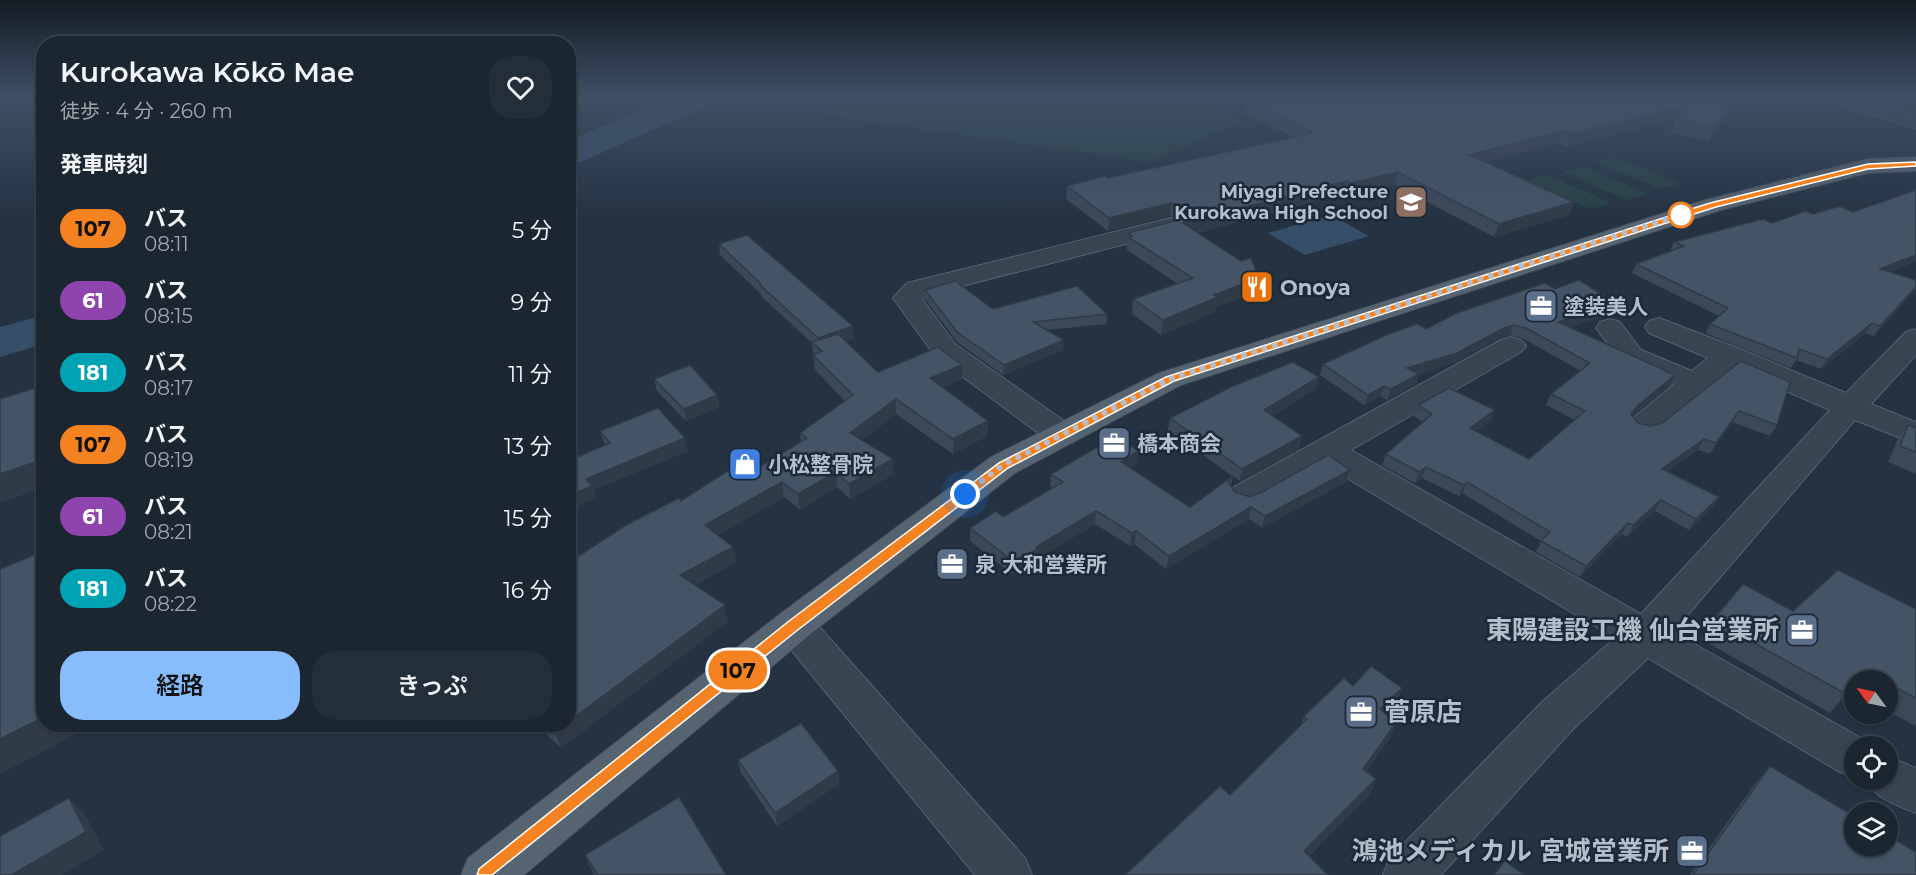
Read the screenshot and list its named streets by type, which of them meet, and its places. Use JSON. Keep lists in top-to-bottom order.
{
  "places": {
    "school or university": ["Miyagi Prefecture Kurokawa High School"],
    "restaurant": ["Onoya"],
    "office": [
      "塗装美人",
      "橋本商会",
      "泉 大和営業所",
      "東陽建設工機 仙台営業所",
      "菅原店",
      "鴻池メディカル 宮城営業所"
    ],
    "shop": ["小松整骨院"]
  },
  "lines": ["bus line 107"],
  "north": "top left",
  "page": {
    "on_map": "107",
    "heading": [
      ["Kurokawa Kōkō Mae", "徒歩 · 4 分 · 260 m"],
      "発車時刻"
    ],
    "list": [
      {
        "mark": "107",
        "name": "バス",
        "note": "08:11",
        "value": "5 分"
      },
      {
        "mark": "61",
        "name": "バス",
        "note": "08:15",
        "value": "9 分"
      },
      {
        "mark": "181",
        "name": "バス",
        "note": "08:17",
        "value": "11 分"
      },
      {
        "mark": "107",
        "name": "バス",
        "note": "08:19",
        "value": "13 分"
      },
      {
        "mark": "61",
        "name": "バス",
        "note": "08:21",
        "value": "15 分"
      },
      {
        "mark": "181",
        "name": "バス",
        "note": "08:22",
        "value": "16 分"
      }
    ],
    "buttons": ["経路", "きっぷ"]
  }
}
